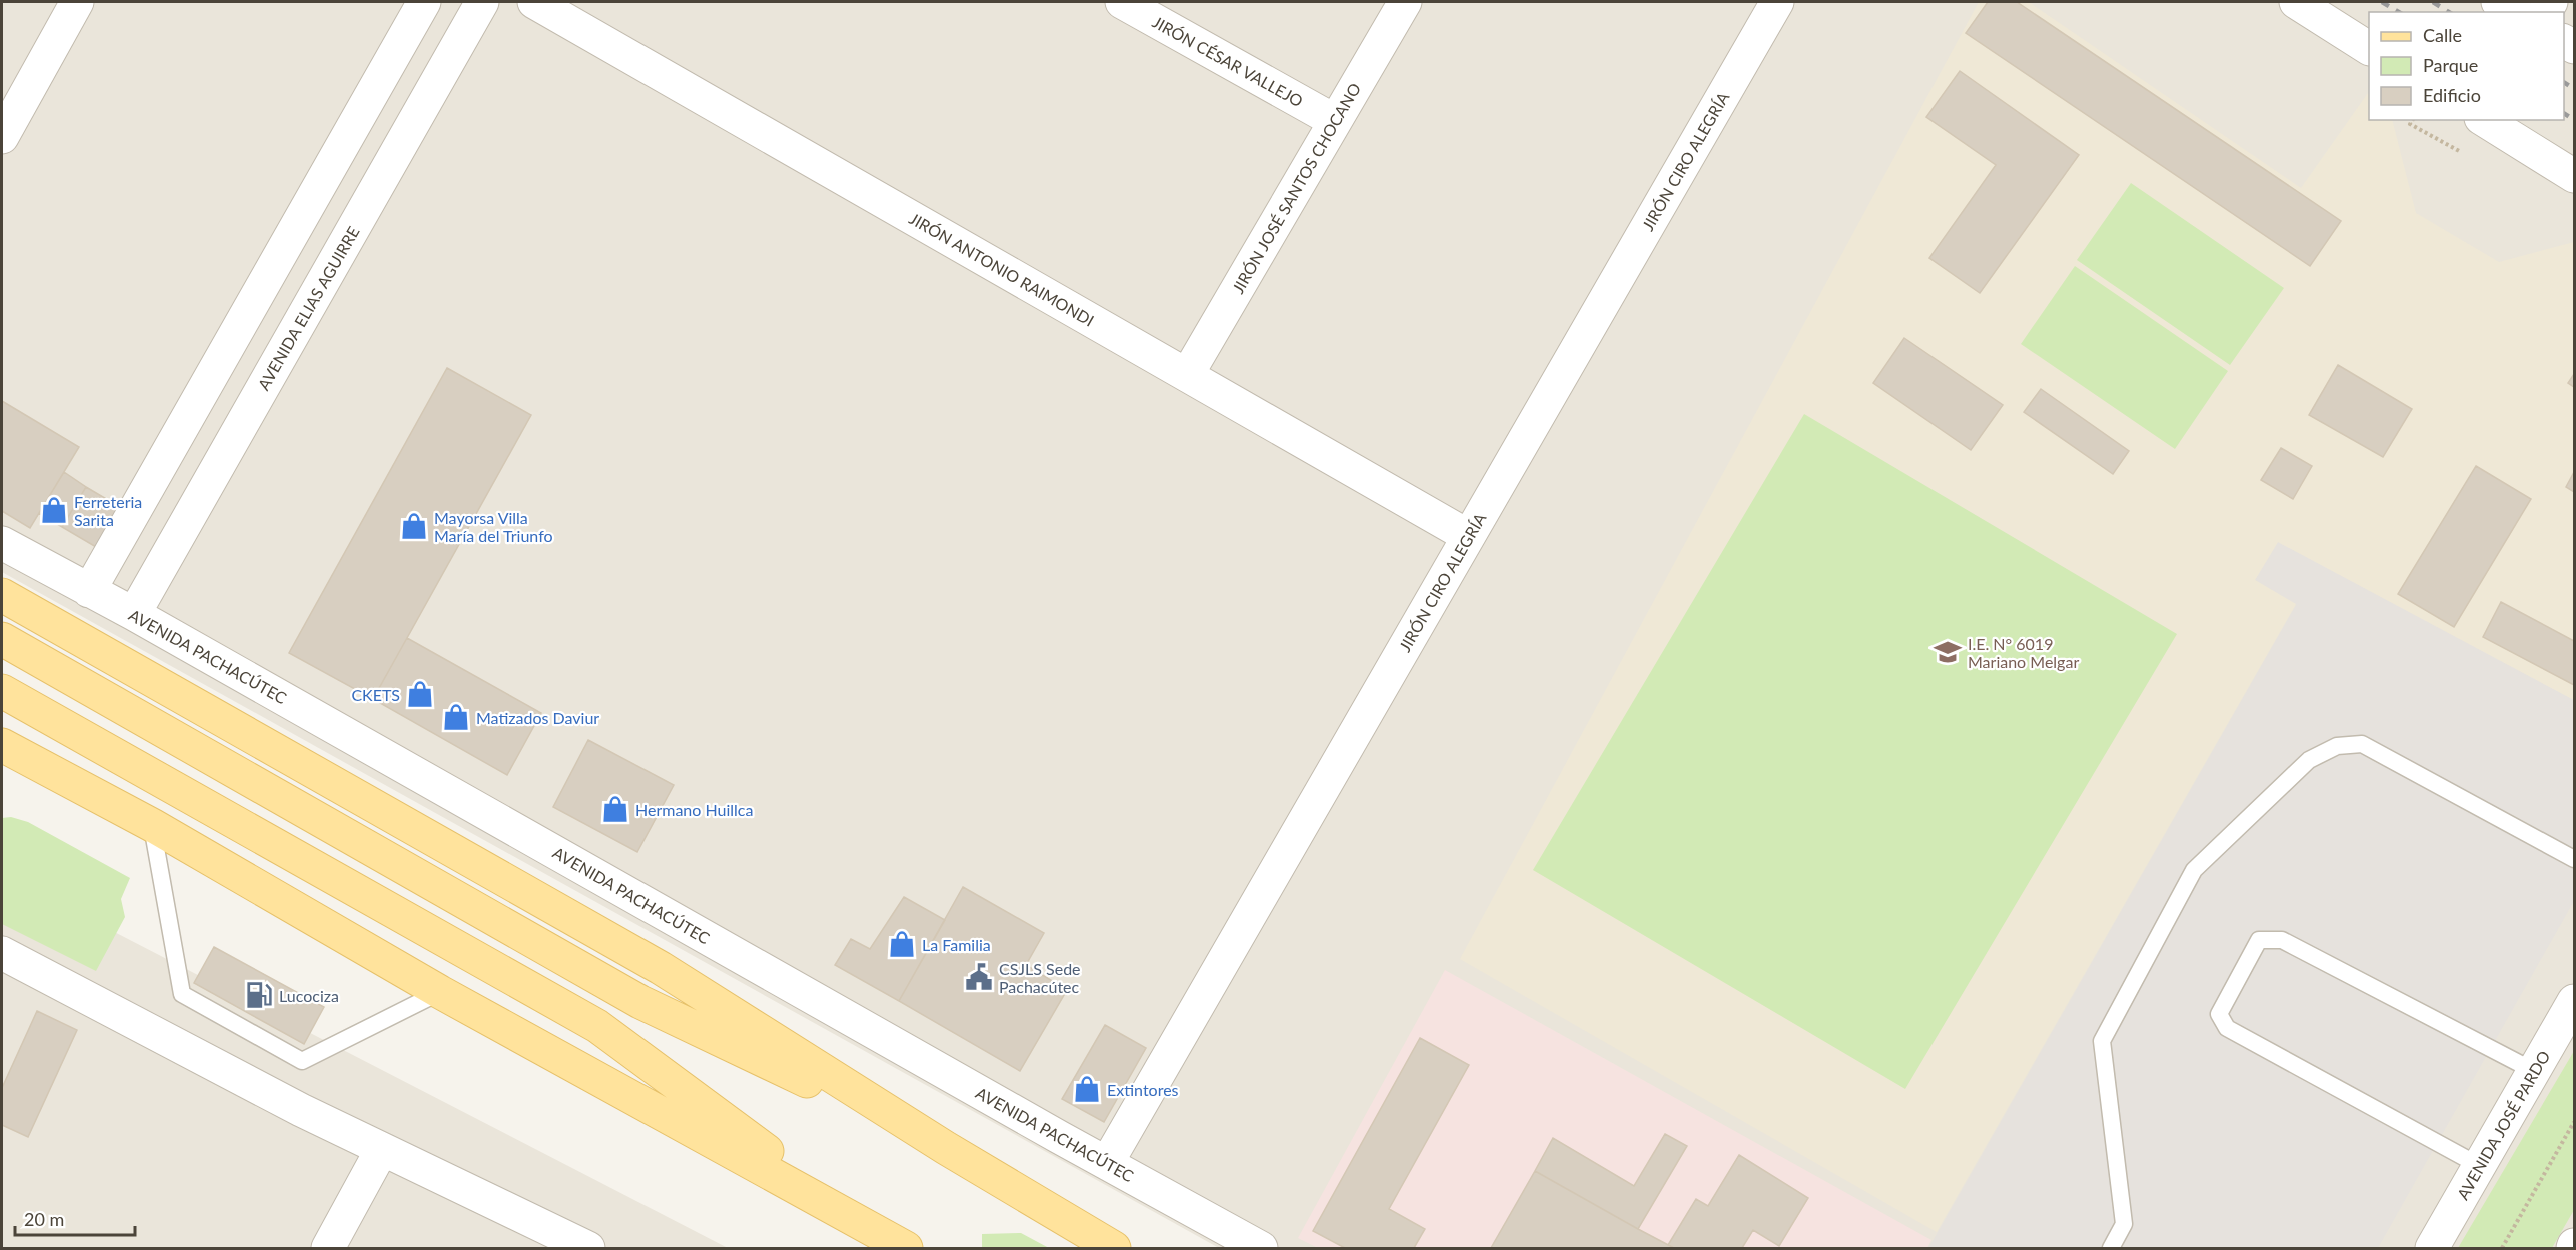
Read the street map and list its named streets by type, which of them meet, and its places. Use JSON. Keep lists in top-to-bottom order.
{
  "streets": {
    "street": [
      "JIRÓN CÉSAR VALLEJO",
      "JIRÓN CIRO ALEGRÍA",
      "JIRÓN JOSÉ SANTOS CHOCANO",
      "JIRÓN ANTONIO RAIMONDI",
      "AVENIDA ELIAS AGUIRRE",
      "AVENIDA PACHACÚTEC",
      "AVENIDA JOSÉ PARDO"
    ]
  },
  "crossings": [
    ["JIRÓN CÉSAR VALLEJO", "JIRÓN JOSÉ SANTOS CHOCANO"],
    ["JIRÓN CIRO ALEGRÍA", "JIRÓN ANTONIO RAIMONDI"],
    ["JIRÓN CIRO ALEGRÍA", "AVENIDA PACHACÚTEC"],
    ["JIRÓN JOSÉ SANTOS CHOCANO", "JIRÓN ANTONIO RAIMONDI"],
    ["AVENIDA ELIAS AGUIRRE", "AVENIDA PACHACÚTEC"]
  ],
  "places": {
    "shop": [
      "Ferreteria Sarita",
      "Mayorsa Villa María del Triunfo",
      "CKETS",
      "Matizados Daviur",
      "Hermano Huillca",
      "La Familia",
      "Extintores"
    ],
    "school or university": ["I.E. N° 6019 Mariano Melgar"],
    "public building": ["CSJLS Sede Pachacútec"],
    "fuel station": ["Lucociza"]
  },
  "legend": ["Calle", "Parque", "Edificio"],
  "scale_bar": "20 m"
}
